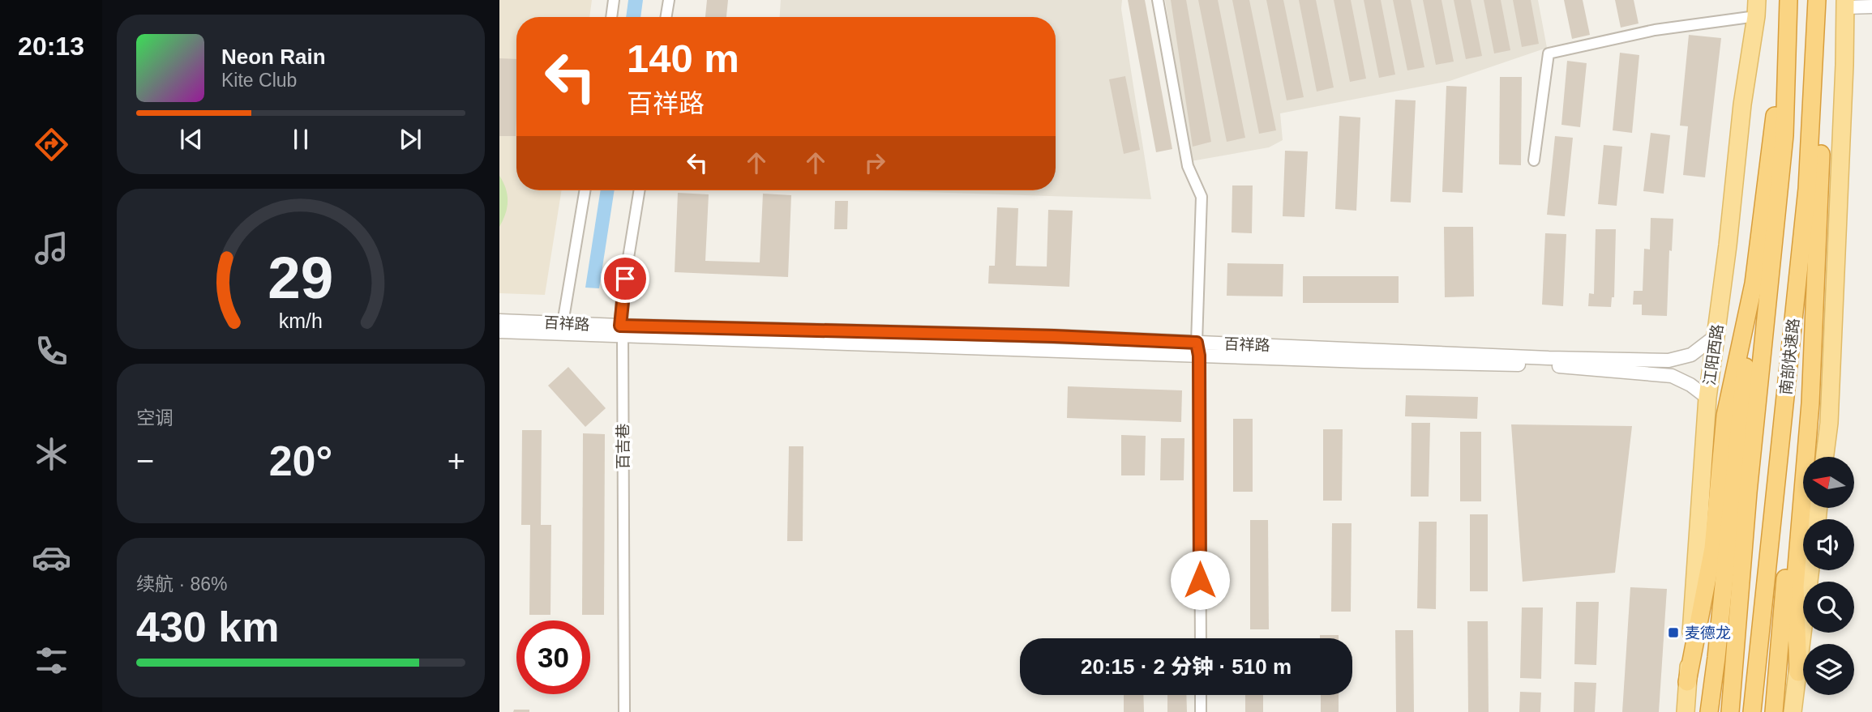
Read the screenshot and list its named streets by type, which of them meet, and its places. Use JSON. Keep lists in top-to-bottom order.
{
  "streets": {
    "highway": ["南部快速路"],
    "main road": ["江阳西路"],
    "street": ["百祥路", "百吉巷"]
  },
  "crossings": [
    ["百祥路", "江阳西路"],
    ["百祥路", "百吉巷"]
  ],
  "places": {
    "transit": ["麦德龙"]
  },
  "north": "left",
  "page": {
    "tabs": "20:13",
    "turn": ["140 m", "百祥路"],
    "song": ["Neon Rain", "Kite Club"],
    "tile": [
      "空调",
      ["续航 · 86%", "430 km"]
    ],
    "heat": ["−", "20°", "+"],
    "limit": "30",
    "trip": "20:15 · 2 分钟 · 510 m",
    "gauge": ["29", "km/h"]
  }
}
